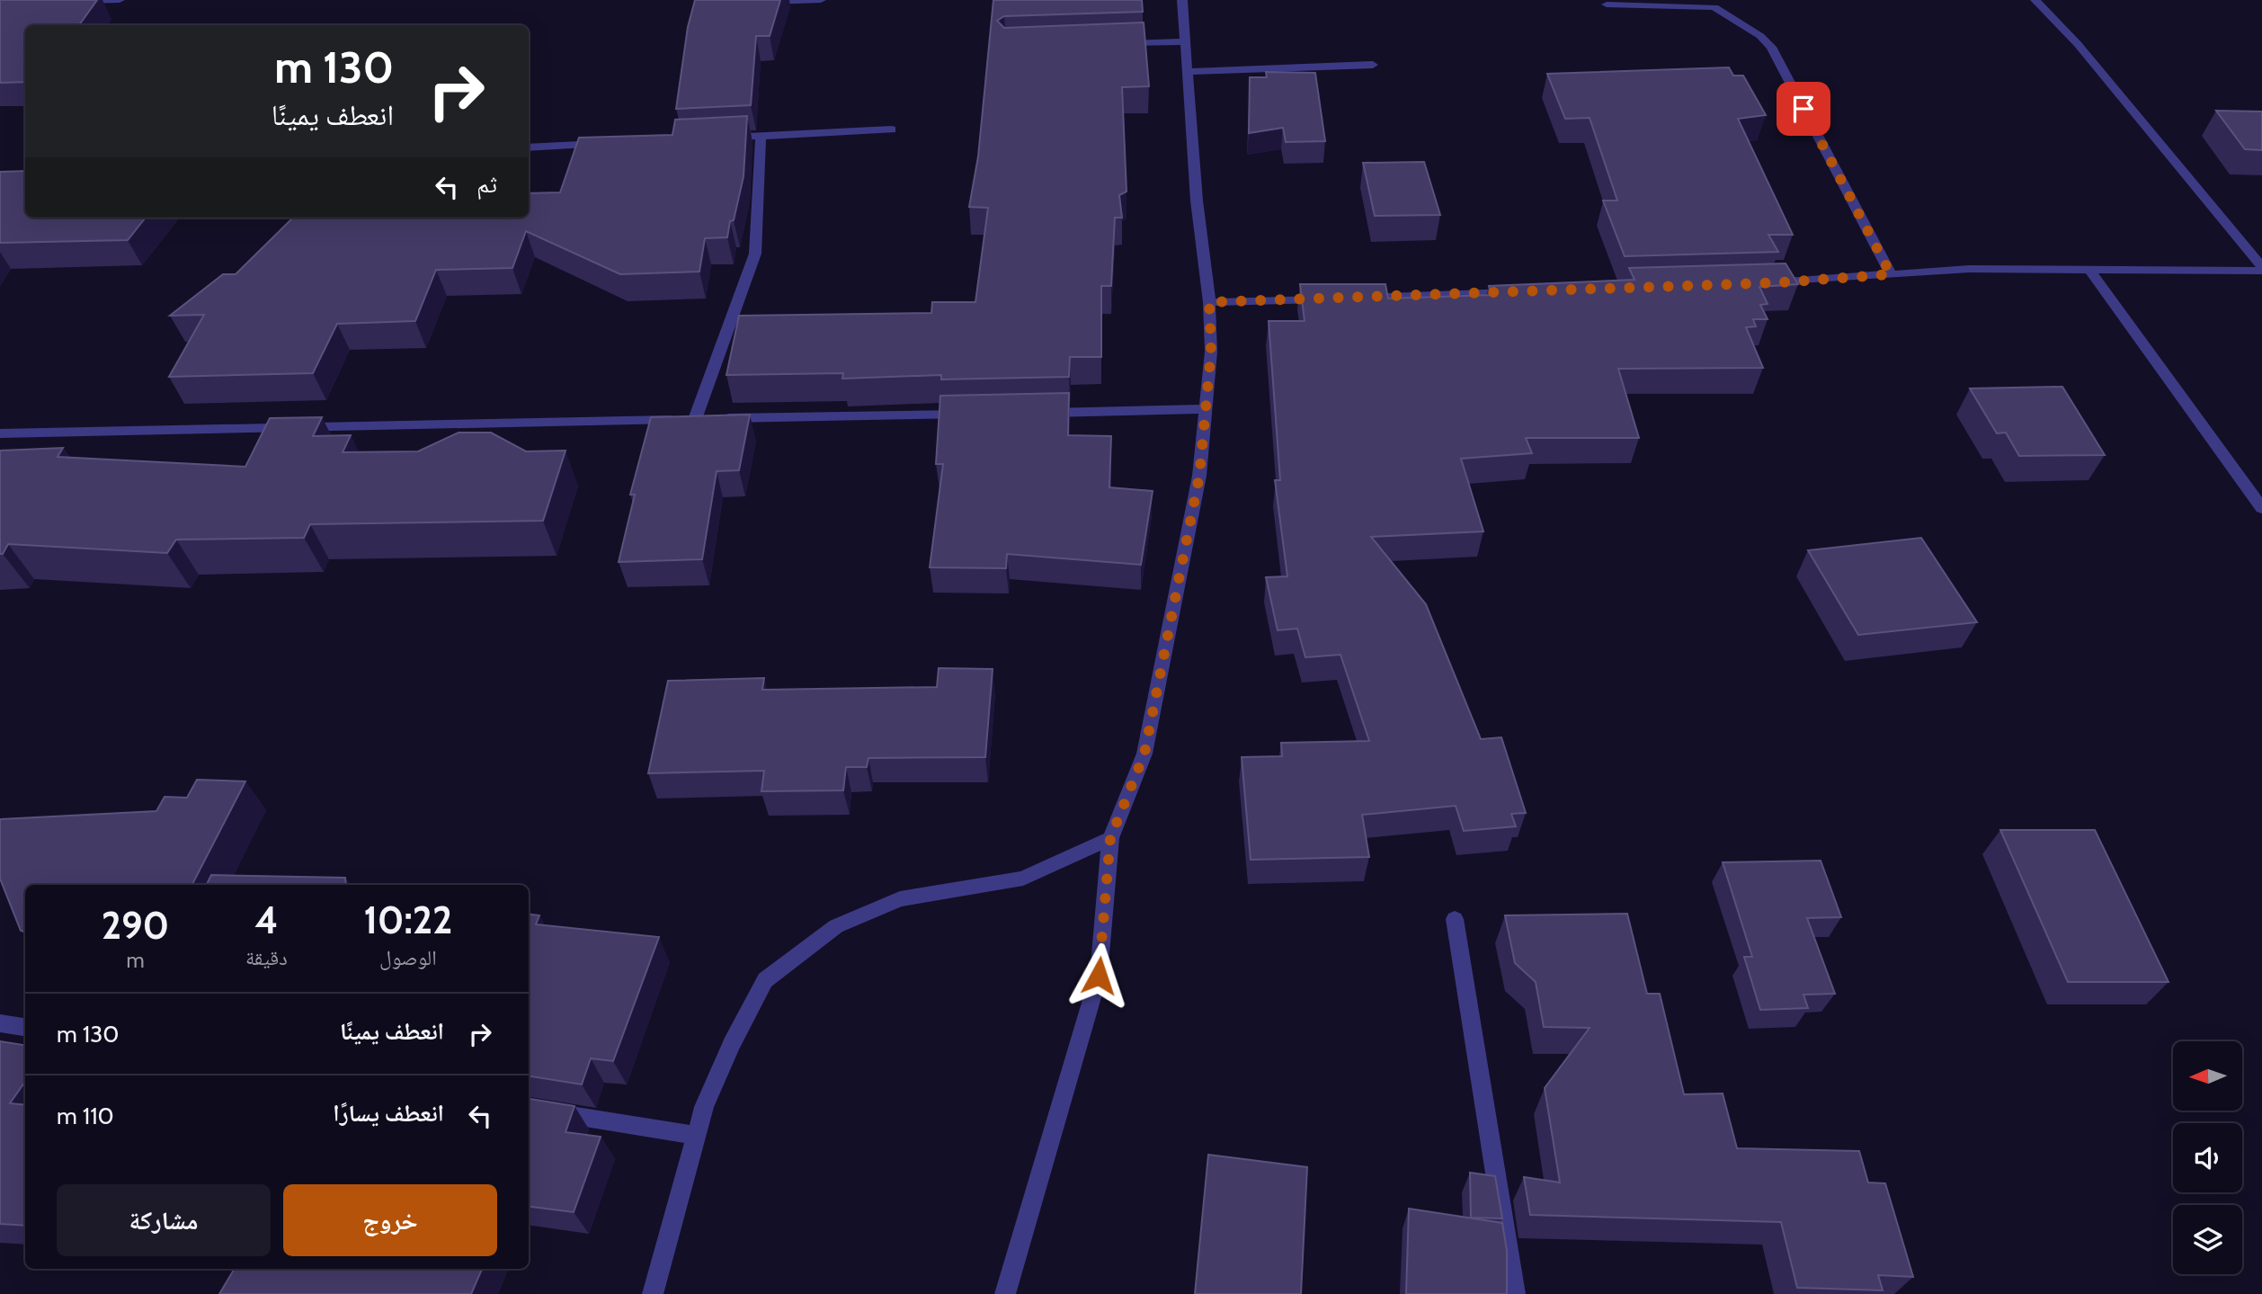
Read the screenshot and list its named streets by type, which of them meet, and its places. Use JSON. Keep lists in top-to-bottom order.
{
  "north": "left",
  "page": {
    "turn": ["130 m", "انعطف يمينًا"],
    "then": "ثم",
    "eta": [
      "10:22",
      "الوصول",
      "4",
      "دقيقة",
      "290",
      "m"
    ],
    "list": [
      {
        "name": "انعطف يمينًا",
        "value": "130 m"
      },
      {
        "name": "انعطف يسارًا",
        "value": "110 m"
      }
    ],
    "buttons": ["خروج", "مشاركة"]
  }
}
